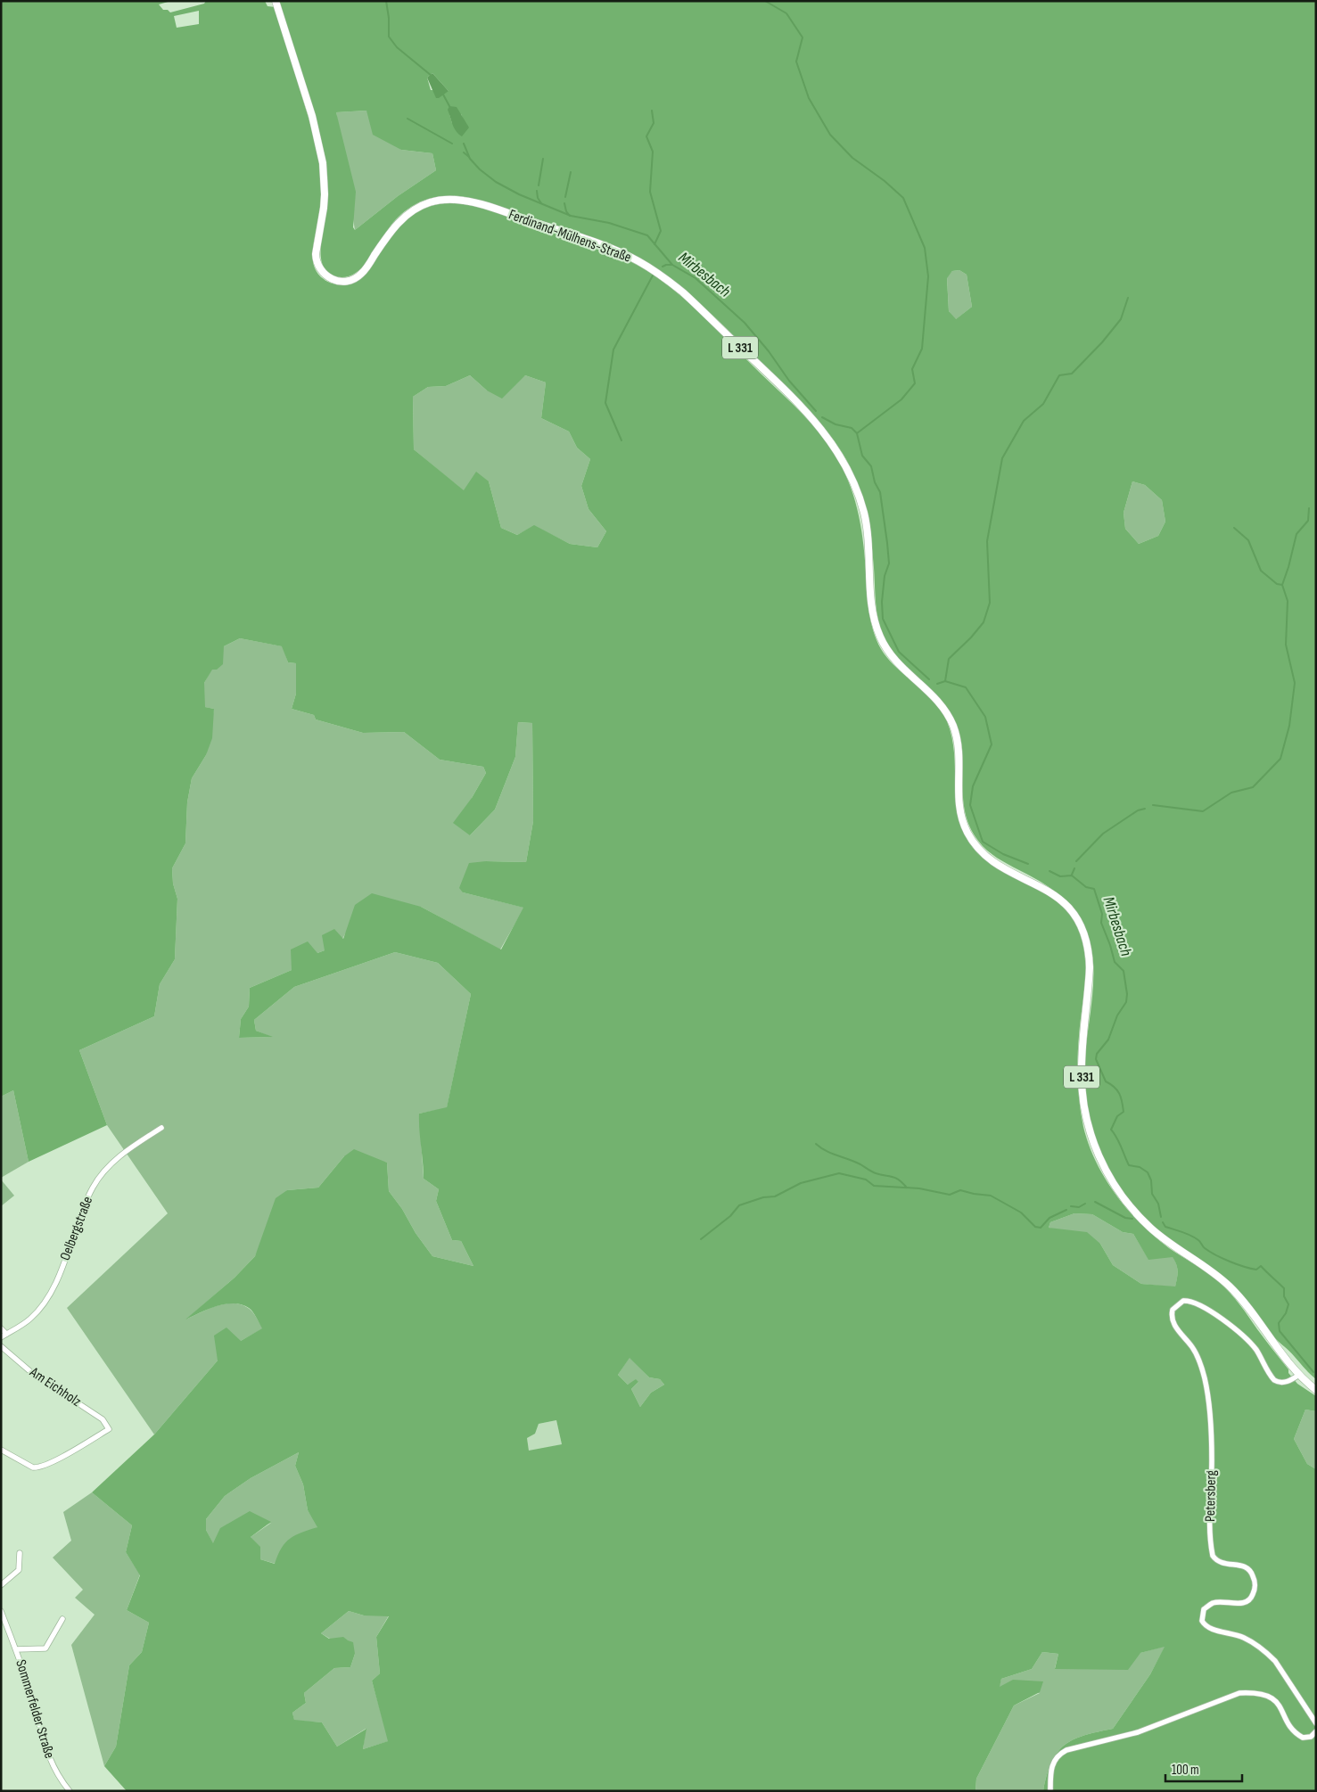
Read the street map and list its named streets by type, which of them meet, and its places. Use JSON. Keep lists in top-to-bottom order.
{
  "streets": {
    "main road": ["Ferdinand-Mülhens-Straße", "L 331"],
    "street": [
      "Oelbergstraße",
      "Am Eichholz",
      "Petersberg",
      "Sommerfelder Straße"
    ]
  },
  "crossings": [
    ["Ferdinand-Mülhens-Straße", "Petersberg"]
  ],
  "water": ["Mirbesbach"],
  "scale_bar": "100 m"
}
